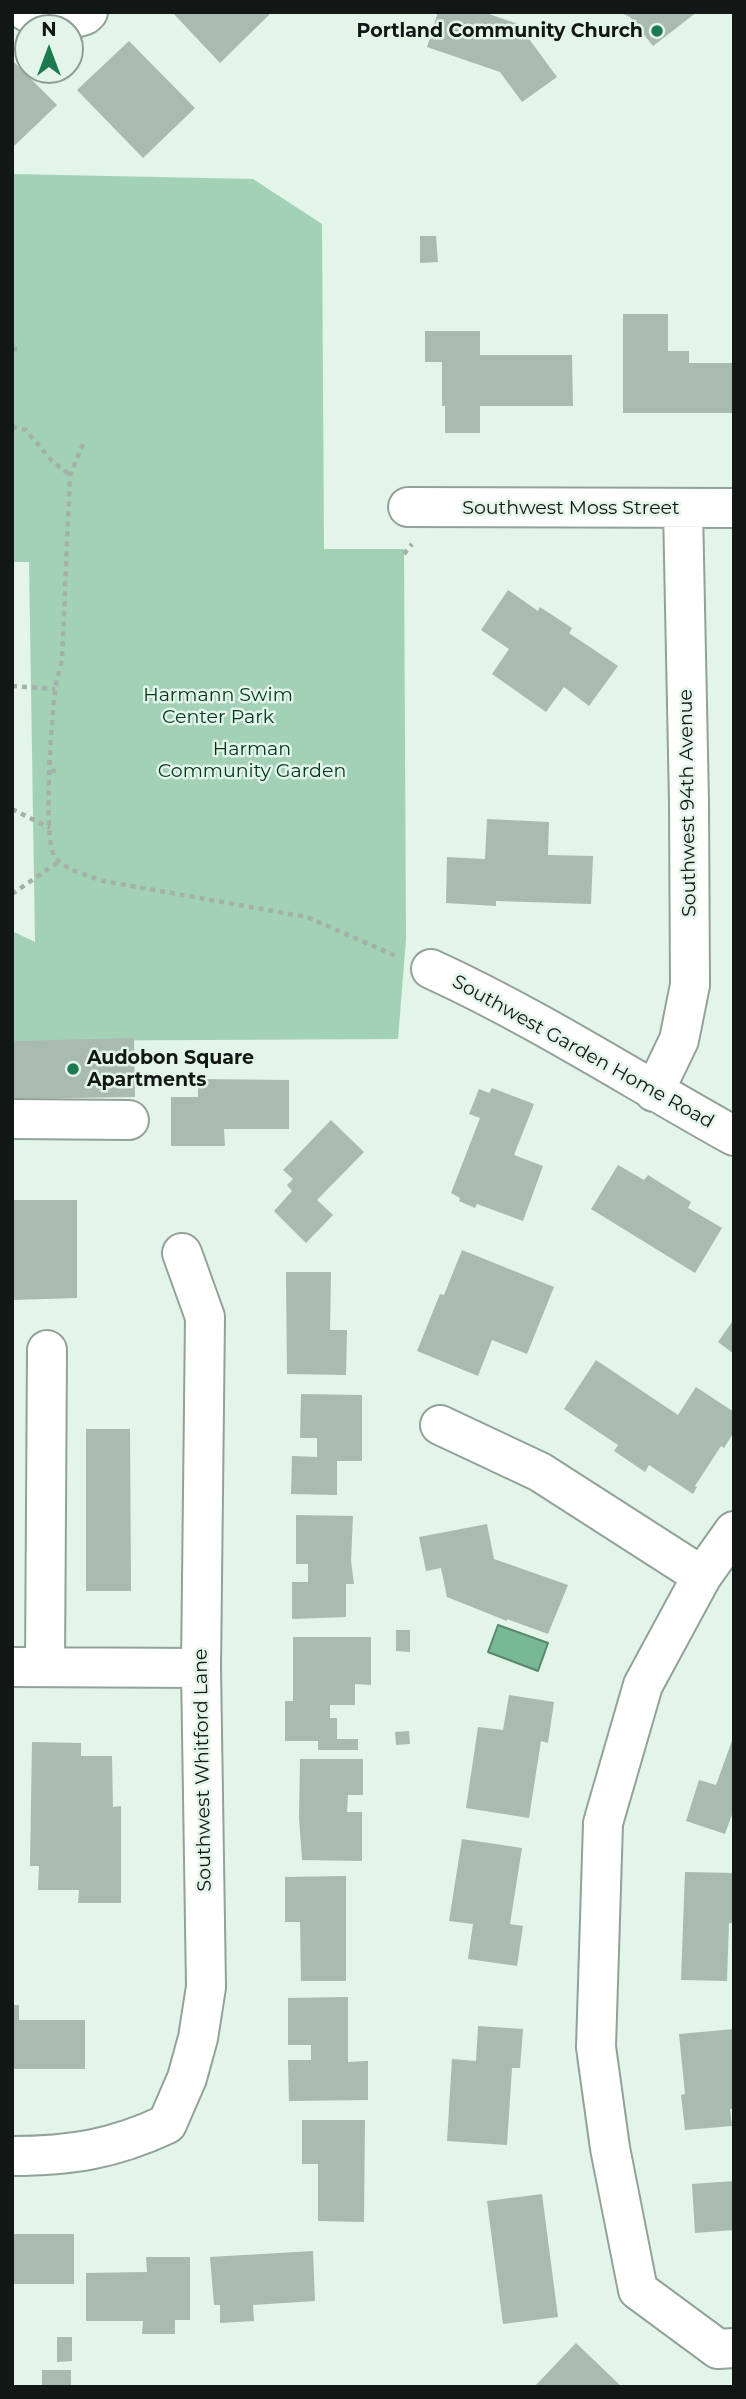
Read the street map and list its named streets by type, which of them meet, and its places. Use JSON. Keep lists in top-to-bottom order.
{
  "streets": {
    "street": [
      "Southwest Moss Street",
      "Southwest 94th Avenue",
      "Southwest Garden Home Road",
      "Southwest Whitford Lane"
    ]
  },
  "crossings": [
    ["Southwest Moss Street", "Southwest 94th Avenue"],
    ["Southwest 94th Avenue", "Southwest Garden Home Road"]
  ],
  "parks": ["Harmann Swim Center Park", "Harman Community Garden"],
  "places": ["Portland Community Church", "Audobon Square Apartments"],
  "north": "top"
}
